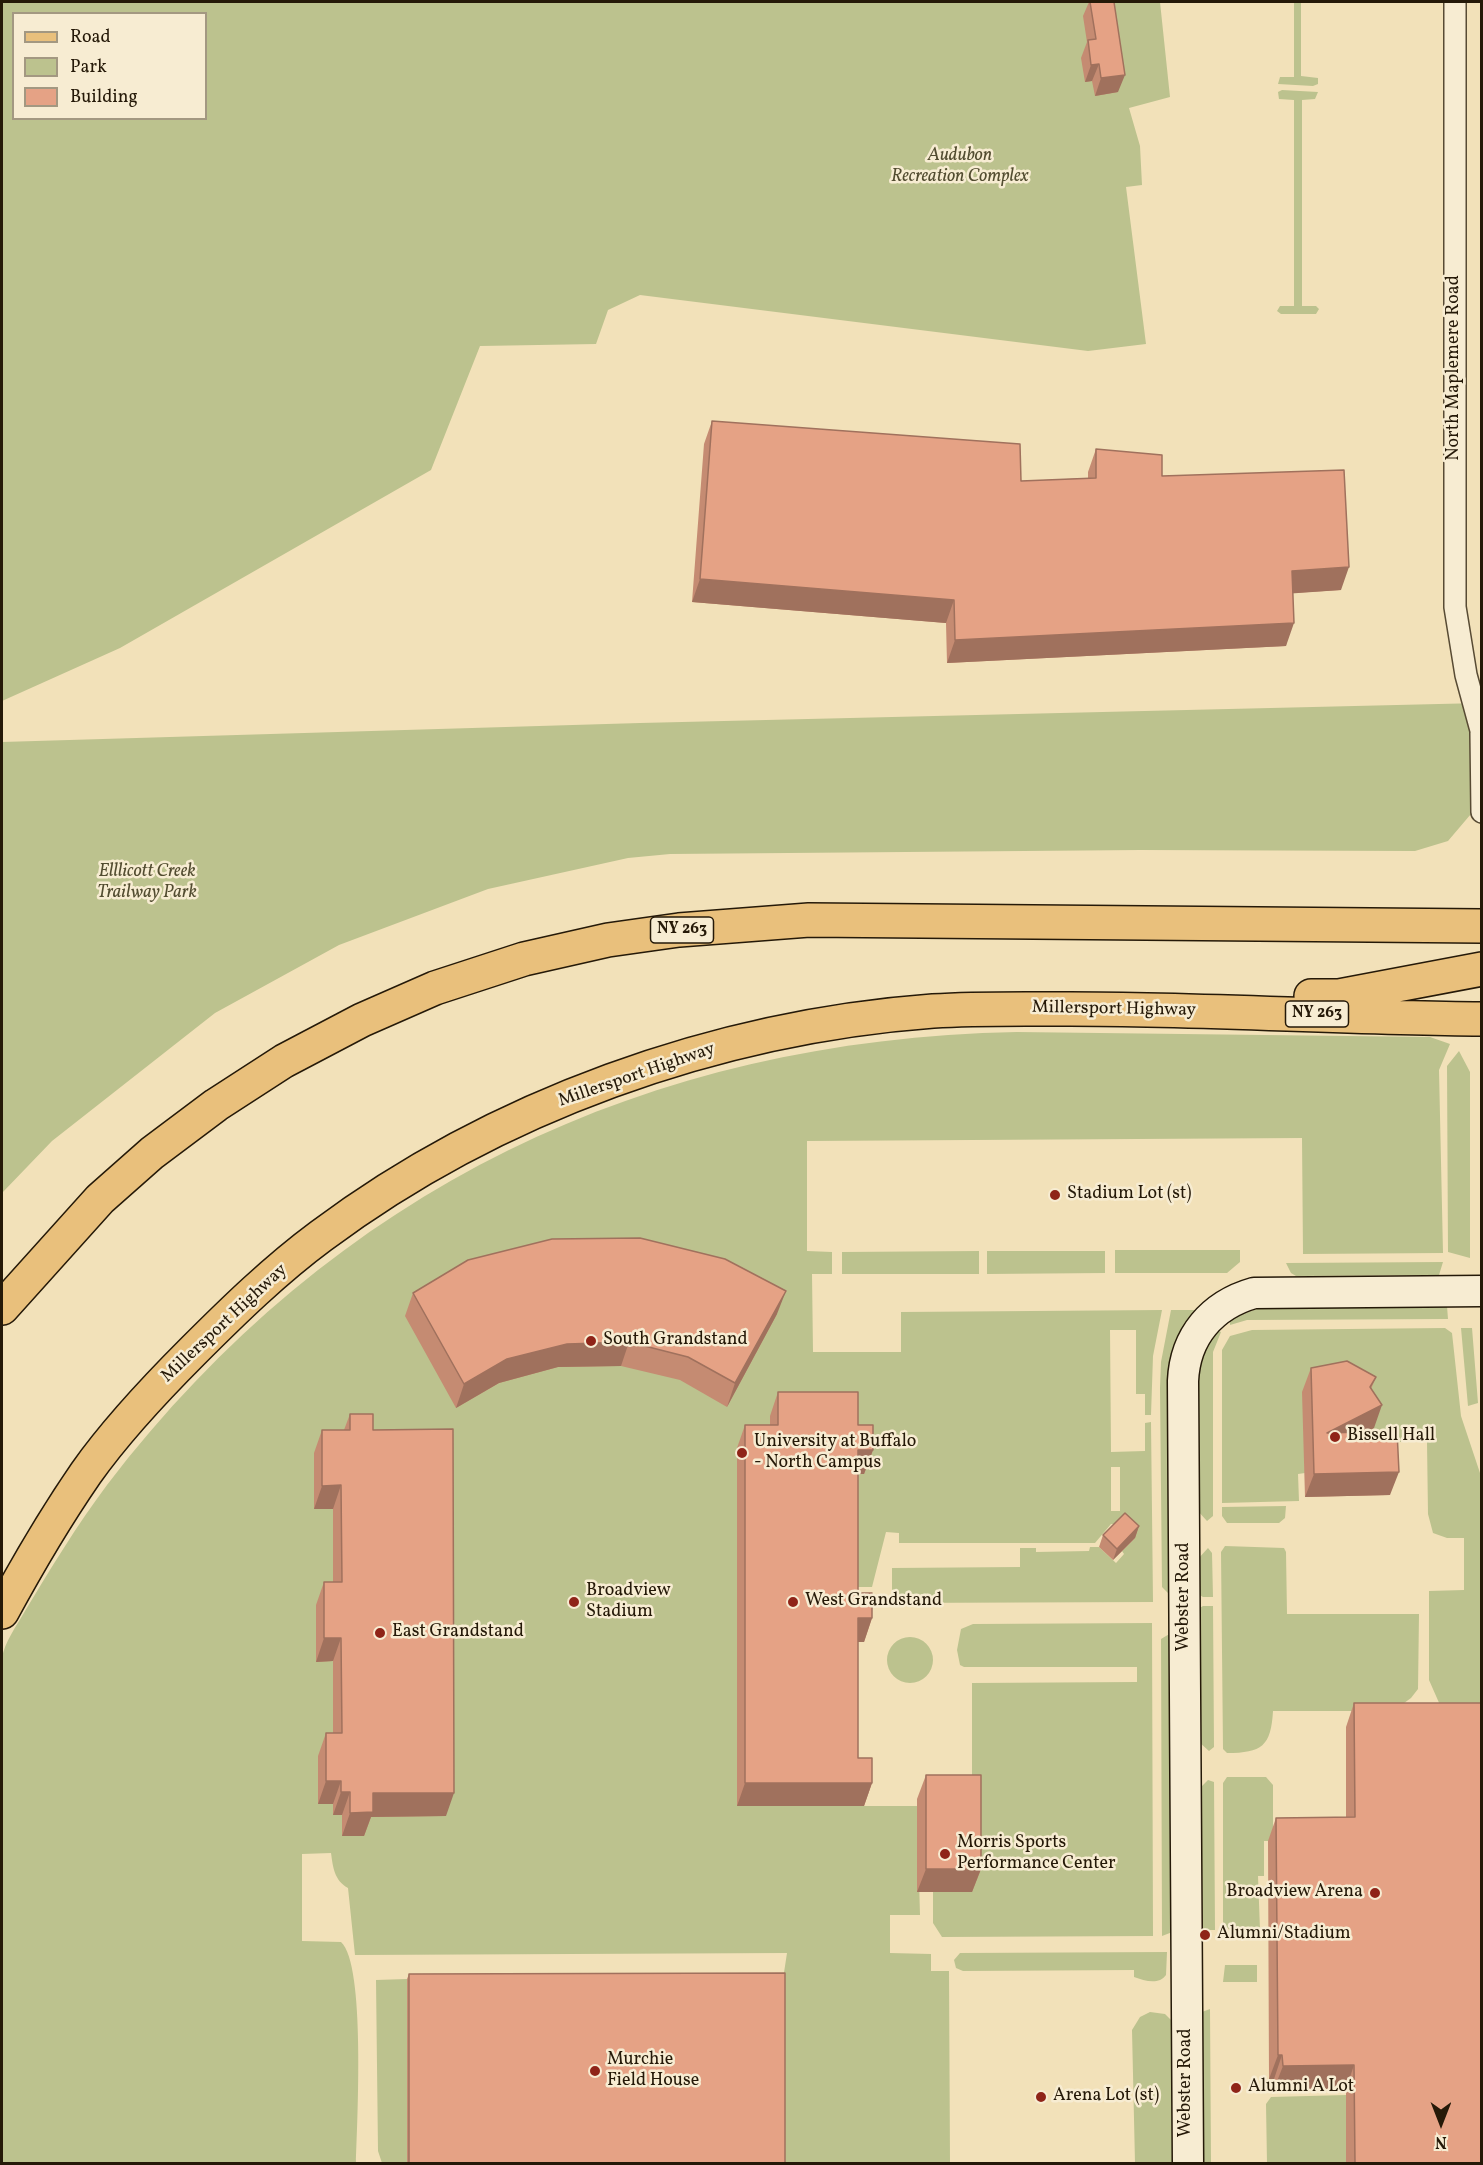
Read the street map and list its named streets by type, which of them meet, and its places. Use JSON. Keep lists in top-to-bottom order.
{
  "streets": {
    "main road": ["NY 263", "Millersport Highway"],
    "street": ["North Maplemere Road", "Webster Road"]
  },
  "parks": ["Audubon Recreation Complex", "Elllicott Creek Trailway Park"],
  "places": [
    "Stadium Lot (st)",
    "South Grandstand",
    "Bissell Hall",
    "University at Buffalo - North Campus",
    "Broadview Stadium",
    "West Grandstand",
    "East Grandstand",
    "Morris Sports Performance Center",
    "Broadview Arena",
    "Alumni/Stadium",
    "Murchie Field House",
    "Alumni A Lot",
    "Arena Lot (st)"
  ],
  "legend": ["Road", "Park", "Building"],
  "north": "bottom"
}
